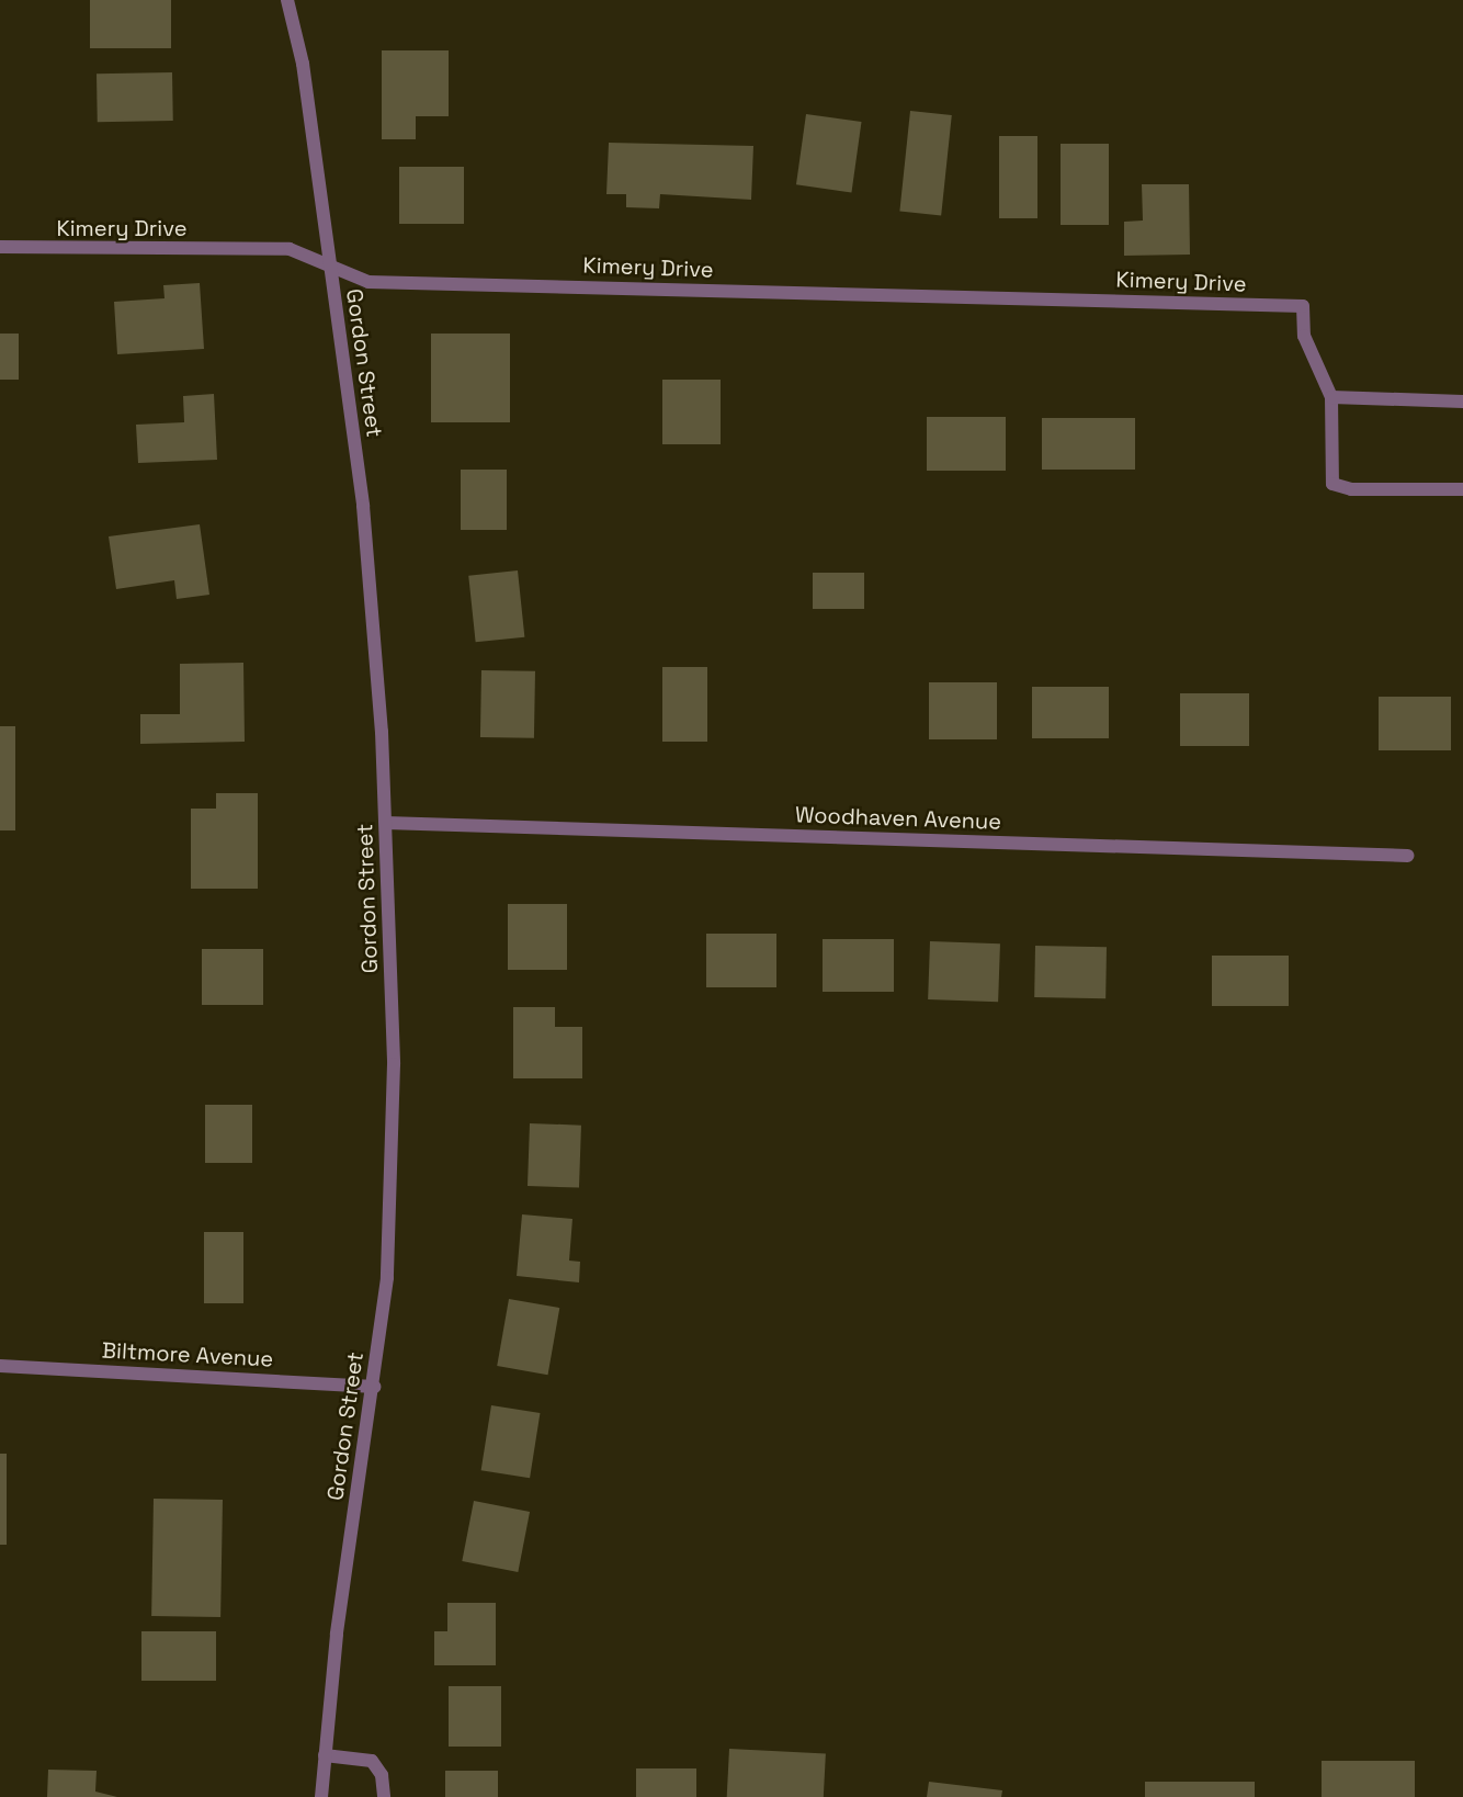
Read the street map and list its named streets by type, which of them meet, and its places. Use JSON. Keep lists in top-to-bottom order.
{
  "streets": {
    "street": [
      "Kimery Drive",
      "Gordon Street",
      "Woodhaven Avenue",
      "Biltmore Avenue"
    ]
  },
  "crossings": [
    ["Kimery Drive", "Gordon Street"],
    ["Gordon Street", "Woodhaven Avenue"],
    ["Gordon Street", "Biltmore Avenue"]
  ]
}
